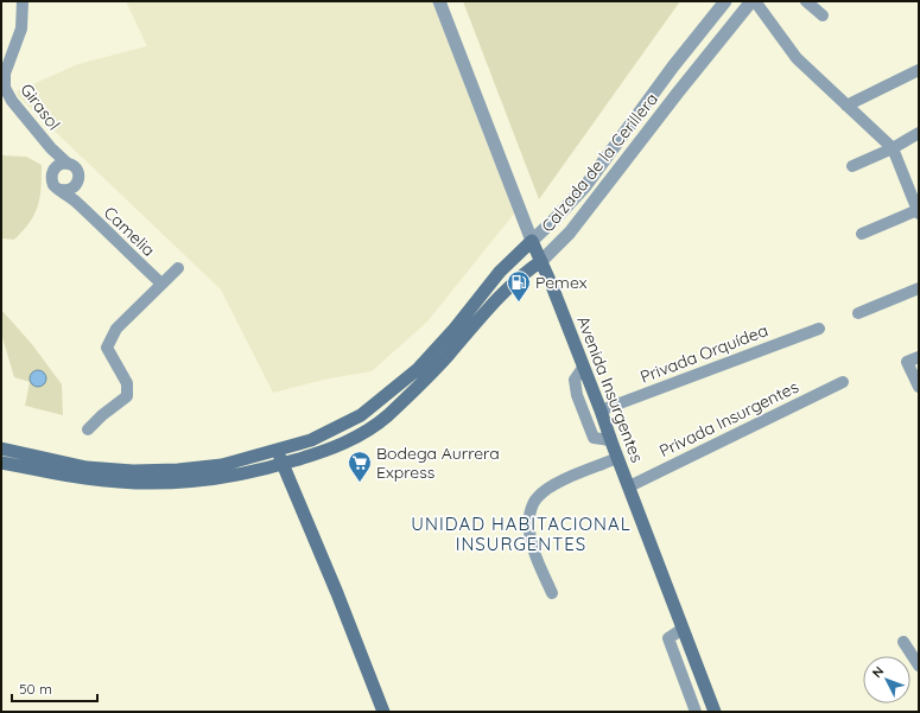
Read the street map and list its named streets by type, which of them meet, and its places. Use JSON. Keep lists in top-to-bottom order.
{
  "streets": {
    "main road": ["Calzada de la Cerillera", "Avenida Insurgentes"],
    "street": [
      "Girasol",
      "Camelia",
      "Privada Orquídea",
      "Privada Insurgentes"
    ]
  },
  "crossings": [
    ["Girasol", "Camelia"],
    ["Calzada de la Cerillera", "Avenida Insurgentes"],
    ["Privada Orquídea", "Avenida Insurgentes"],
    ["Avenida Insurgentes", "Privada Insurgentes"]
  ],
  "districts": ["UNIDAD HABITACIONAL INSURGENTES"],
  "places": {
    "fuel station": ["Pemex"],
    "supermarket": ["Bodega Aurrera Express"]
  },
  "scale_bar": "50 m",
  "north": "top left"
}
